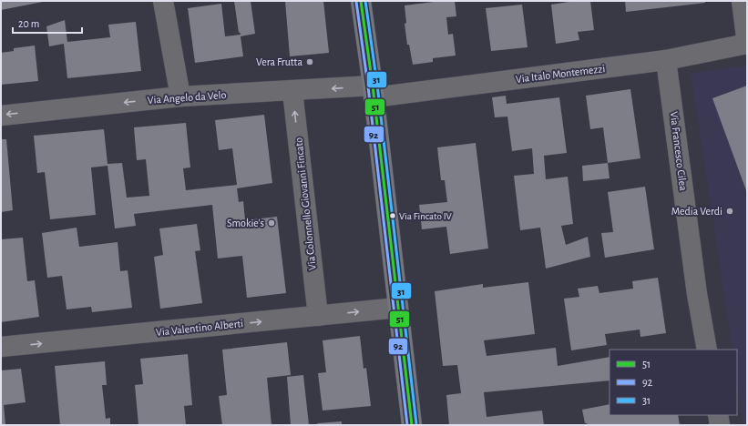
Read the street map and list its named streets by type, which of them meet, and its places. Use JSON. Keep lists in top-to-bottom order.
{
  "streets": {
    "street": [
      "Via Italo Montemezzi",
      "Via Angelo da Velo",
      "Via Francesco Cilea",
      "Via Colonnello Giovanni Fincato",
      "Via Valentino Alberti"
    ]
  },
  "crossings": [
    ["Via Italo Montemezzi", "Via Angelo da Velo"],
    ["Via Italo Montemezzi", "Via Francesco Cilea"],
    ["Via Angelo da Velo", "Via Colonnello Giovanni Fincato"],
    ["Via Colonnello Giovanni Fincato", "Via Valentino Alberti"]
  ],
  "one_way": ["Via Angelo da Velo", "Via Colonnello Giovanni Fincato", "Via Valentino Alberti"],
  "places": [
    "Vera Frutta",
    "Media Verdi",
    "Via Fincato IV",
    "Smokie's"
  ],
  "lines": ["transit line 51", "transit line 31", "transit line 92"],
  "legend": ["51", "92", "31"],
  "scale_bar": "20 m"
}
